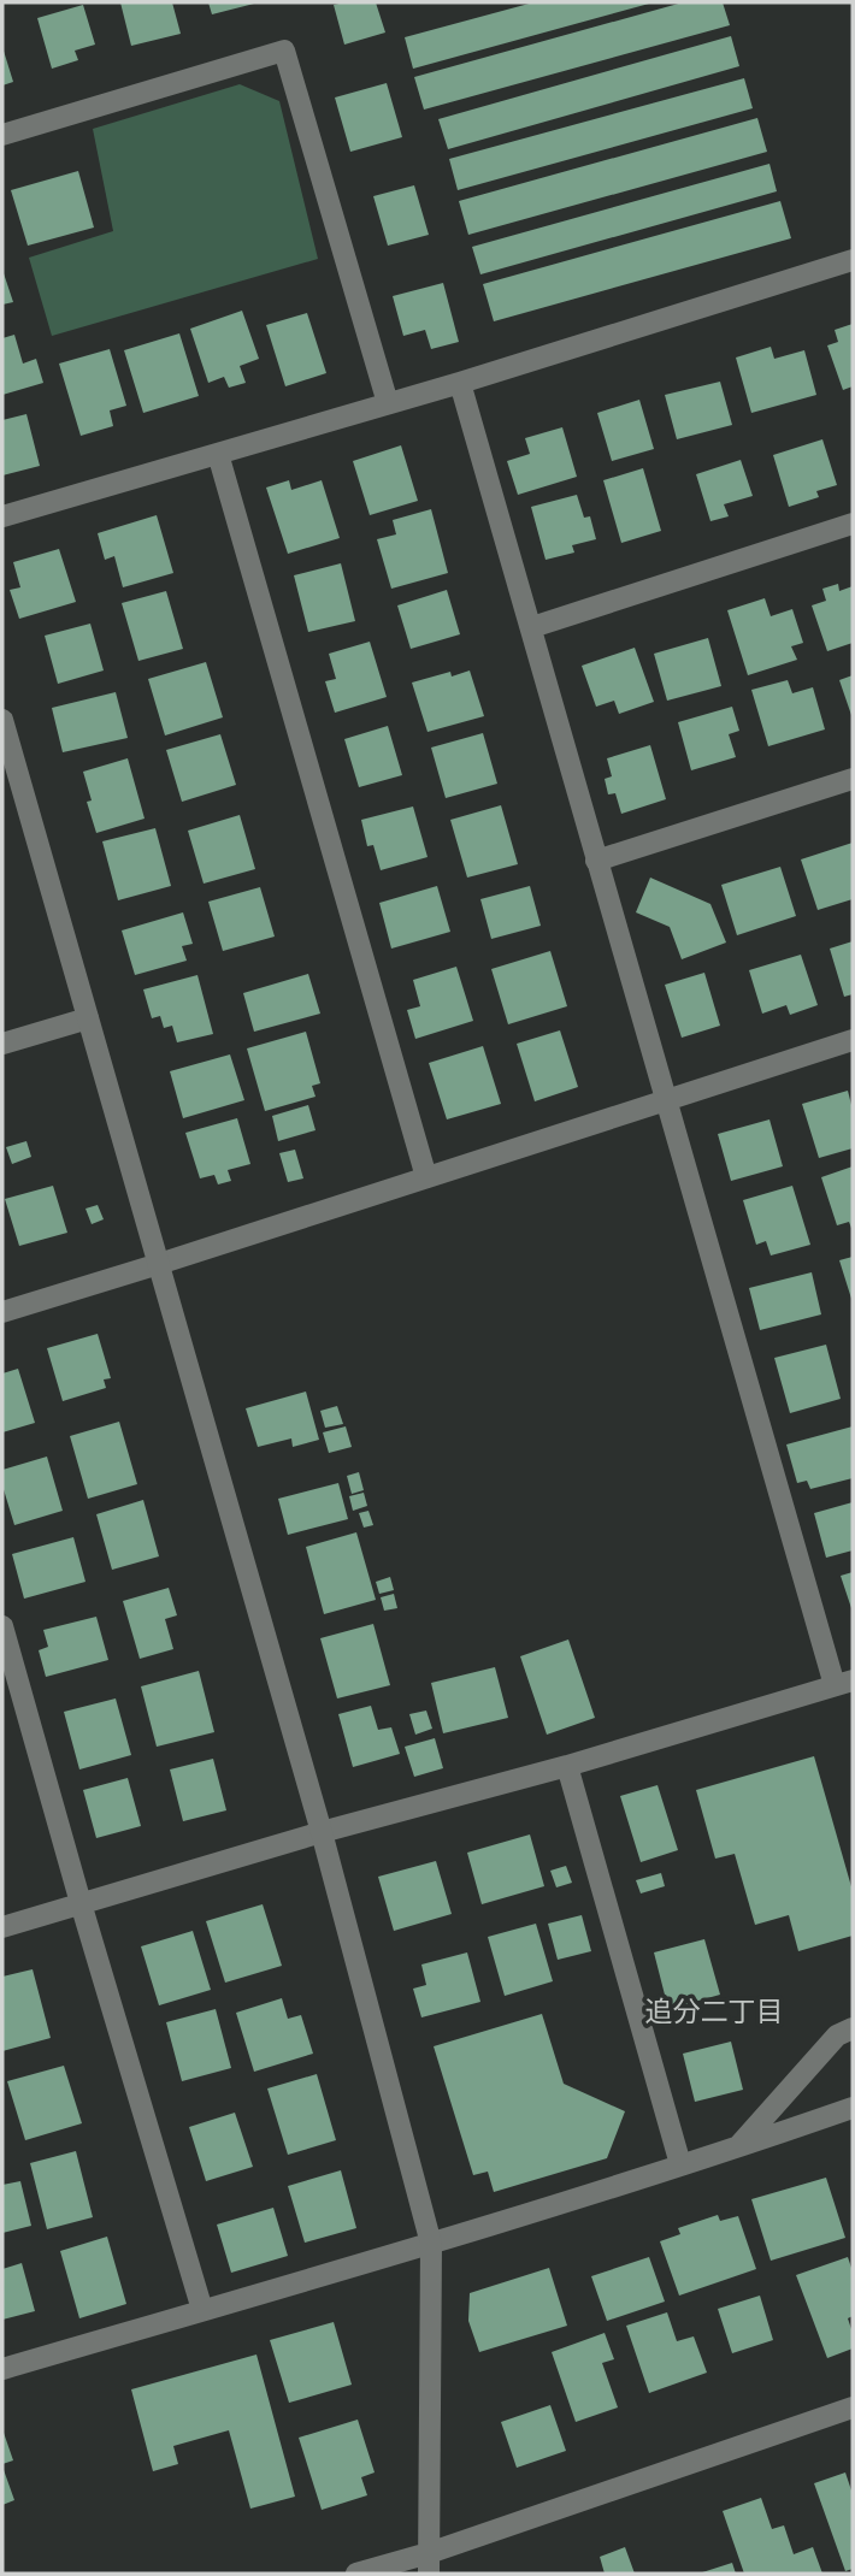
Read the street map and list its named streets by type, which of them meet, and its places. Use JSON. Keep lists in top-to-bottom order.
{
  "districts": ["追分二丁目"]
}
